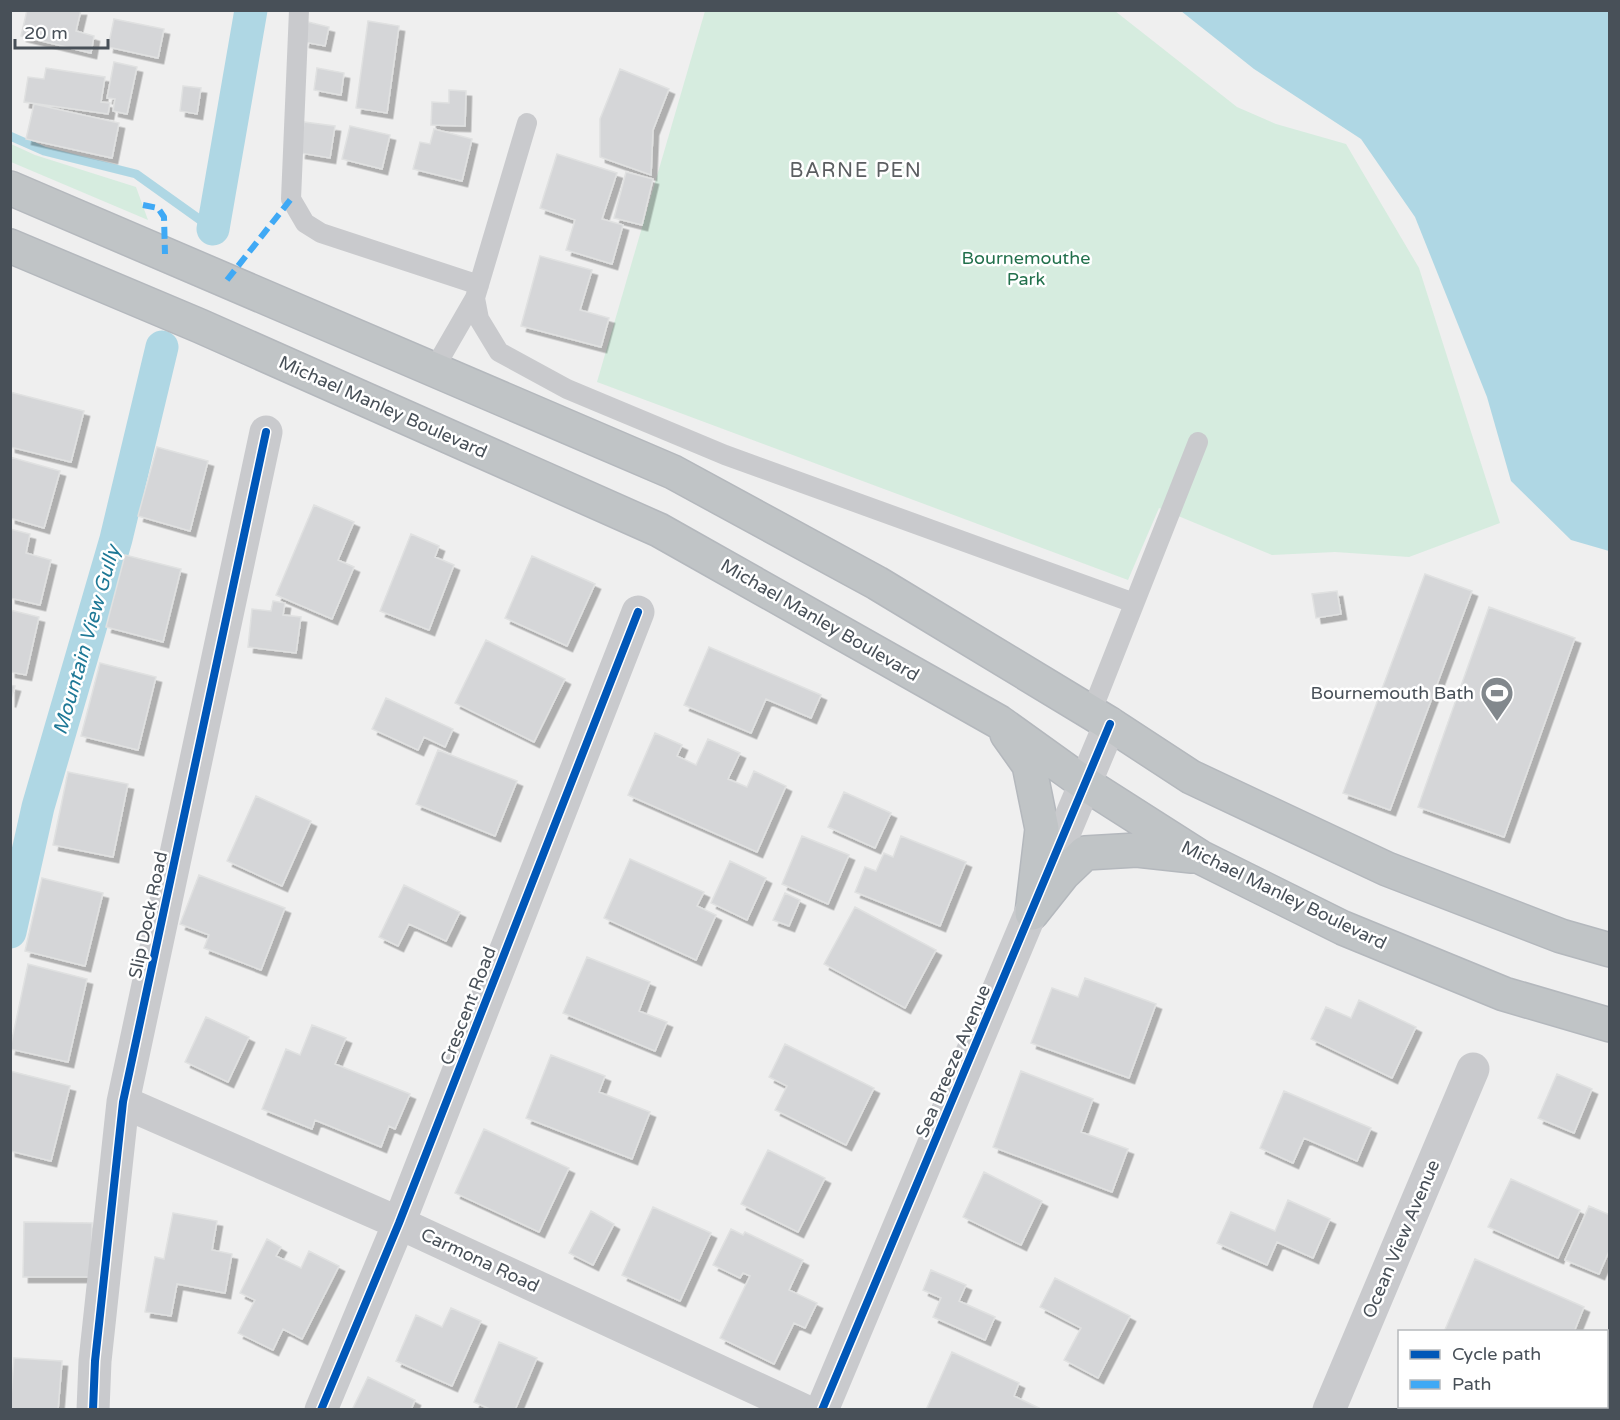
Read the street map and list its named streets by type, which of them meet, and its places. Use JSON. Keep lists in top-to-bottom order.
{
  "streets": {
    "highway": ["Michael Manley Boulevard"],
    "street": [
      "Slip Dock Road",
      "Crescent Road",
      "Sea Breeze Avenue",
      "Ocean View Avenue",
      "Carmona Road"
    ]
  },
  "crossings": [
    ["Michael Manley Boulevard", "Sea Breeze Avenue"],
    ["Slip Dock Road", "Carmona Road"],
    ["Crescent Road", "Carmona Road"]
  ],
  "districts": ["BARNE PEN"],
  "water": ["Mountain View Gully"],
  "parks": ["Bournemouthe Park"],
  "places": {
    "sports": ["Bournemouth Bath"]
  },
  "legend": ["Cycle path", "Path"],
  "scale_bar": "20 m"
}
